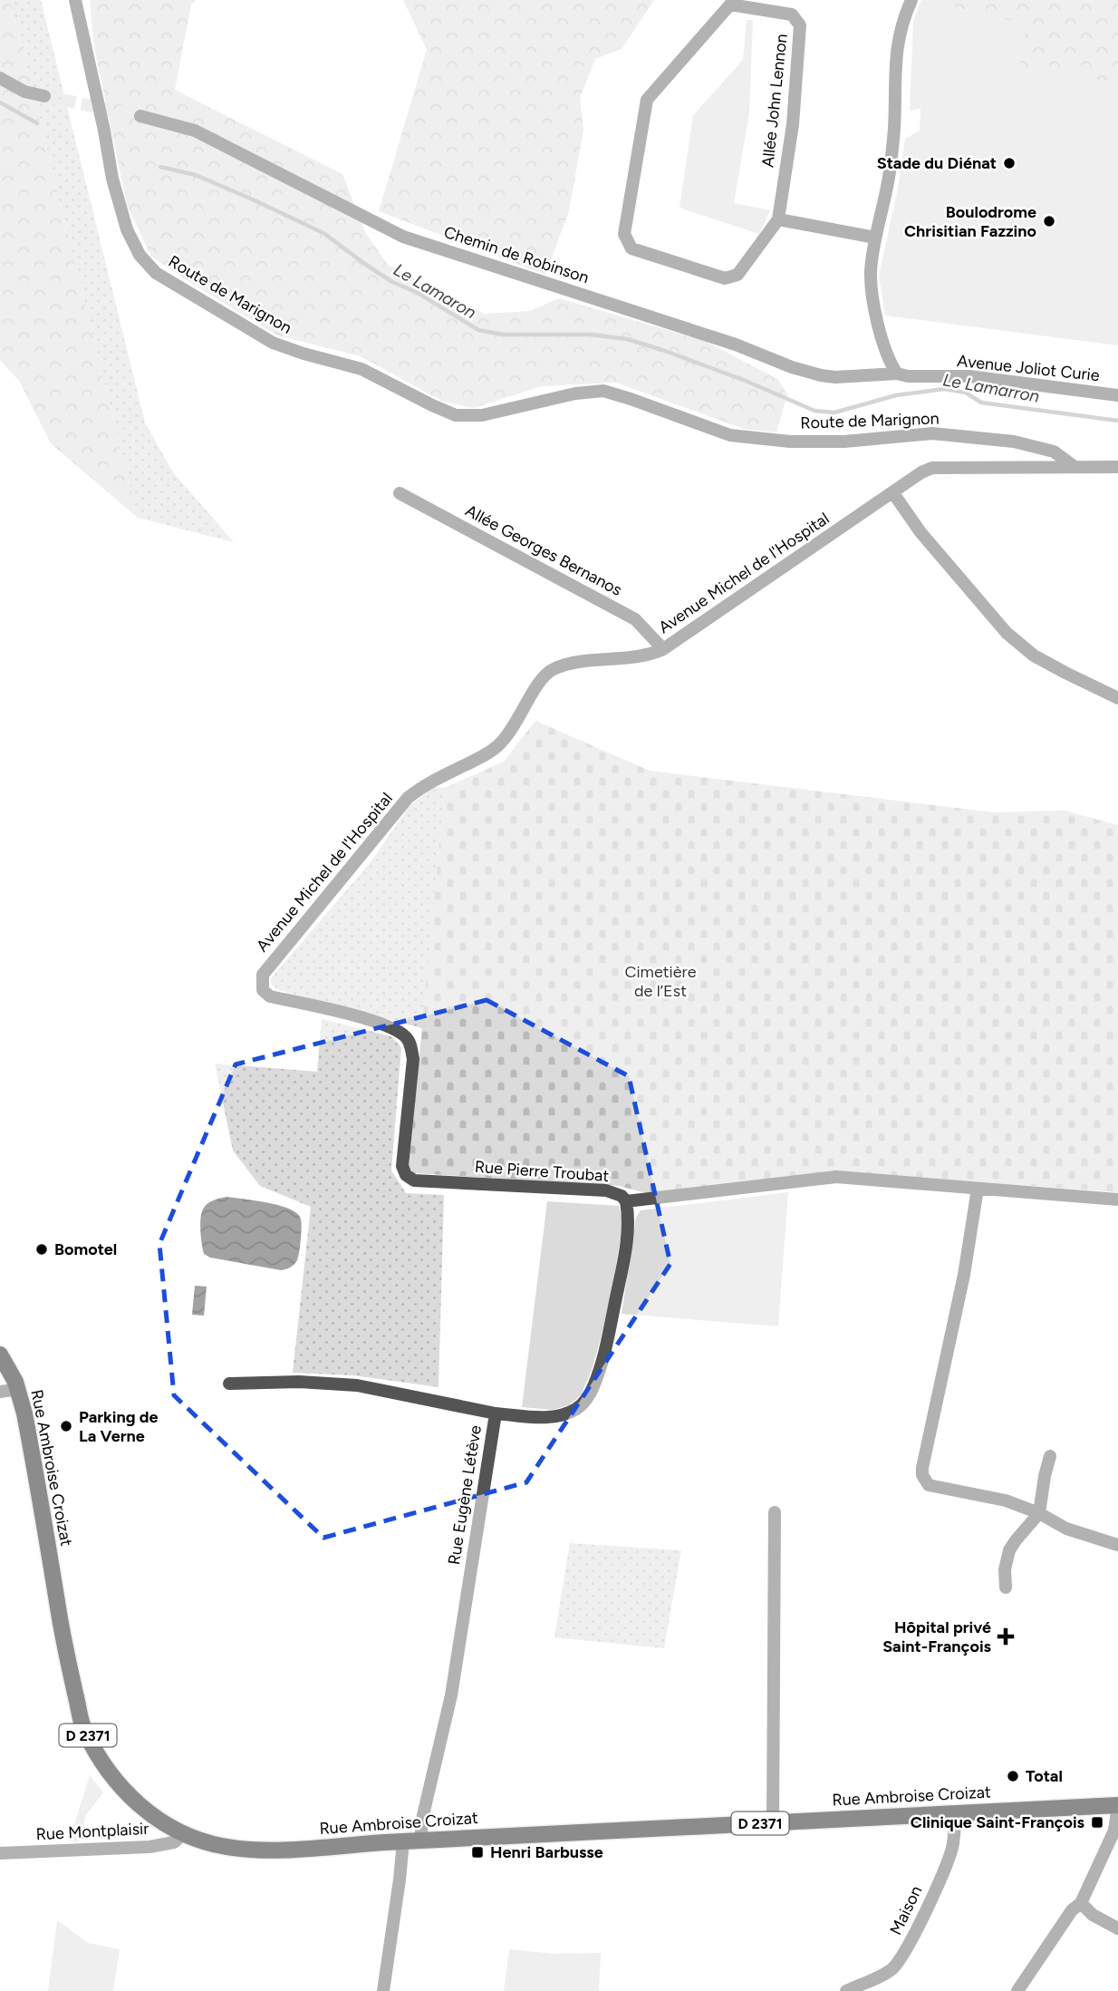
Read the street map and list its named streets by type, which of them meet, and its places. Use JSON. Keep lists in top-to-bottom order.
{
  "streets": {
    "main road": ["Rue Ambroise Croizat", "D 2371"],
    "street": [
      "Allée John Lennon",
      "Chemin de Robinson",
      "Route de Marignon",
      "Avenue Joliot Curie",
      "Allée Georges Bernanos",
      "Avenue Michel de l'Hospital",
      "Rue Pierre Troubat",
      "Rue Eugène Létève",
      "Rue Montplaisir",
      "Maison"
    ]
  },
  "crossings": [
    ["Chemin de Robinson", "Avenue Joliot Curie"],
    ["Route de Marignon", "Avenue Michel de l'Hospital"],
    ["Allée Georges Bernanos", "Avenue Michel de l'Hospital"],
    ["Avenue Michel de l'Hospital", "Rue Pierre Troubat"],
    ["Rue Pierre Troubat", "Rue Eugène Létève"],
    ["Rue Ambroise Croizat", "Rue Eugène Létève"],
    ["Rue Ambroise Croizat", "D 2371"],
    ["Rue Ambroise Croizat", "Rue Montplaisir"],
    ["Rue Ambroise Croizat", "Maison"]
  ],
  "water": ["Le Lamaron", "Le Lamarron"],
  "parks": ["Cimetière de l’Est"],
  "places": {
    "other": [
      "Stade du Diénat",
      "Boulodrome Chrisitian Fazzino",
      "Bomotel",
      "Parking de La Verne",
      "Total"
    ],
    "health": ["Hôpital privé Saint-François"],
    "transit": ["Clinique Saint-François", "Henri Barbusse"]
  }
}
